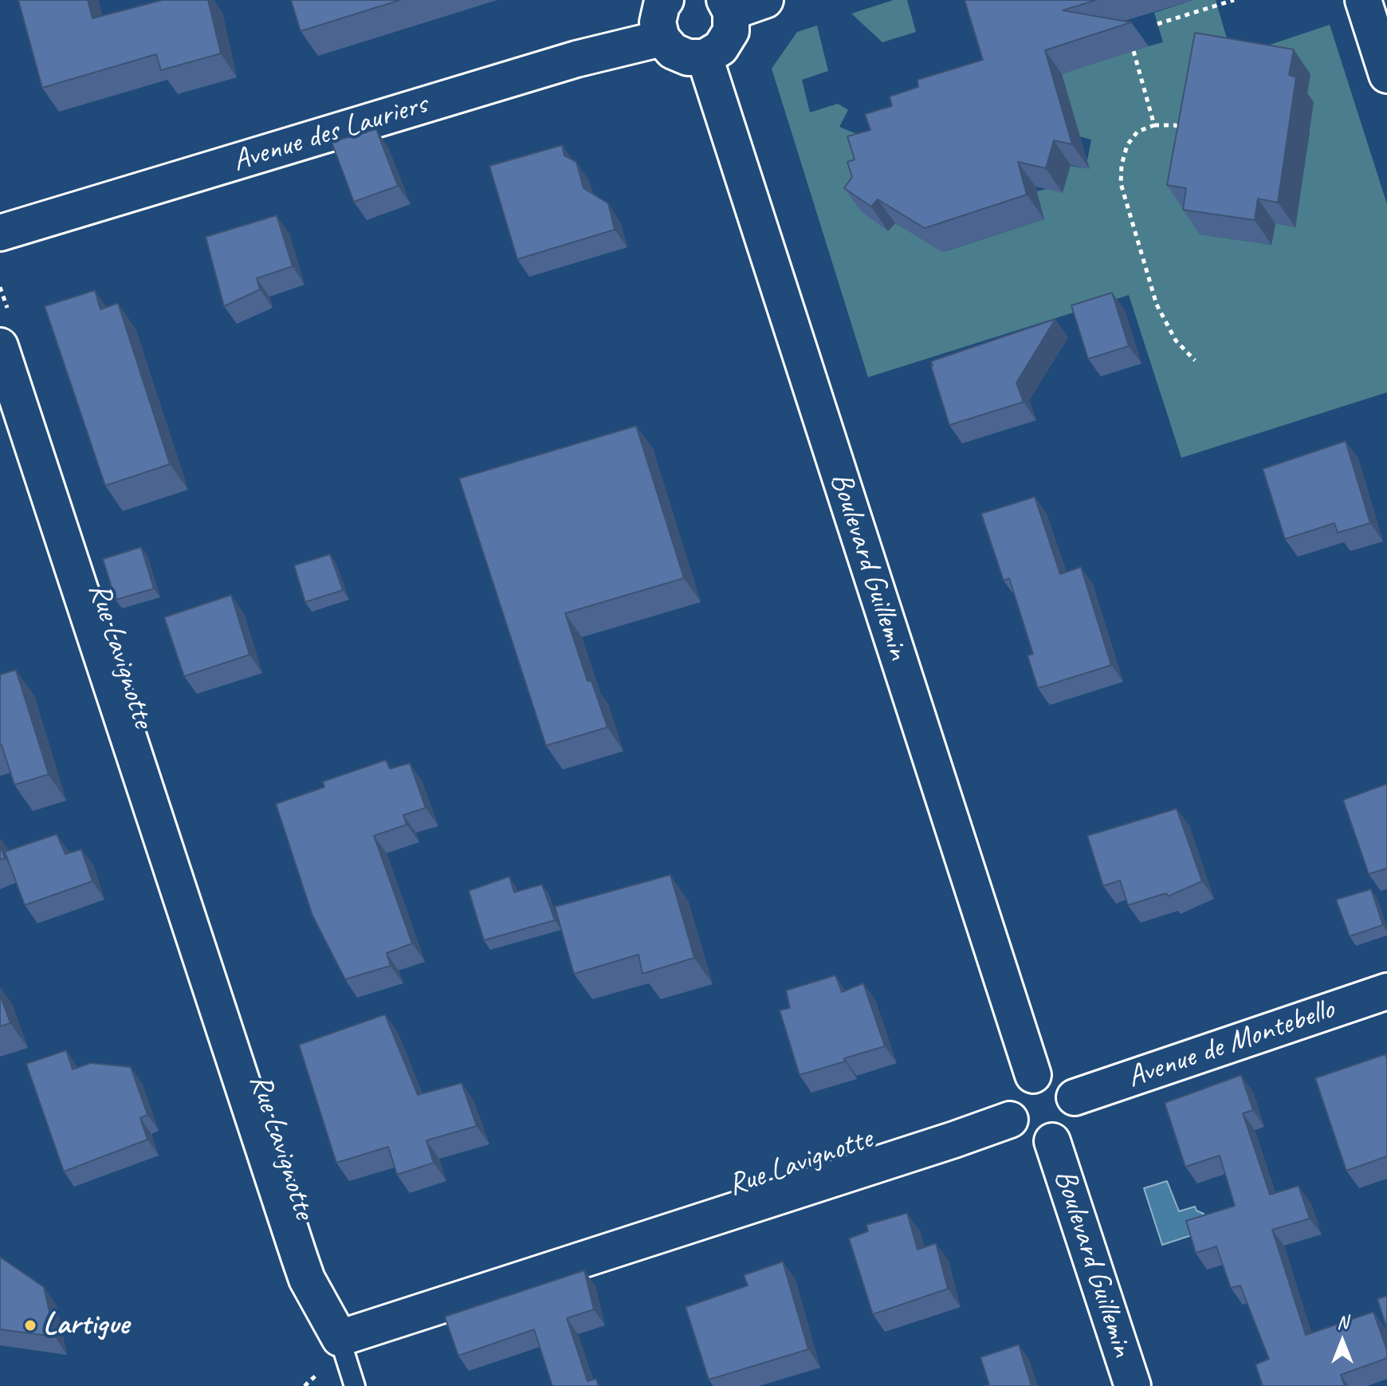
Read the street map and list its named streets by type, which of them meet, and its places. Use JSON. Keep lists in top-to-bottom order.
{
  "streets": {
    "street": [
      "Avenue des Lauriers",
      "Boulevard Guillemin",
      "Rue Lavignotte",
      "Avenue de Montebello"
    ]
  },
  "crossings": [
    ["Boulevard Guillemin", "Rue Lavignotte"],
    ["Boulevard Guillemin", "Avenue de Montebello"],
    ["Rue Lavignotte", "Avenue de Montebello"]
  ],
  "places": ["Lartigue"],
  "north": "top"
}
